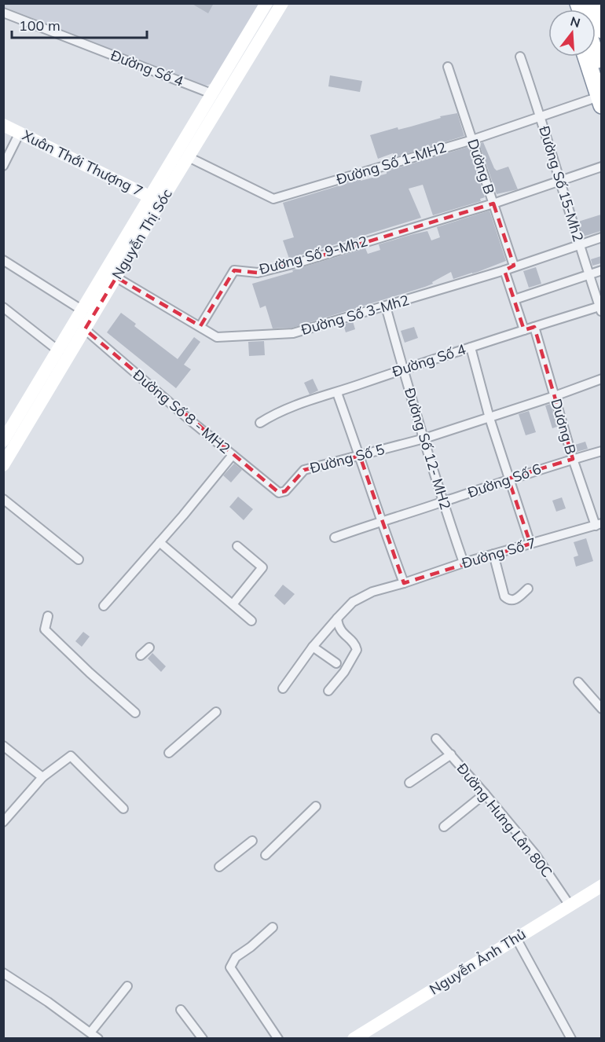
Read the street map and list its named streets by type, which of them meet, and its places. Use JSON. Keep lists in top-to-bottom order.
{
  "streets": {
    "main road": ["Xuân Thới Thượng 7", "Nguyễn Thị Sóc", "Nguyễn Ảnh Thủ"],
    "street": [
      "Đường Số 4",
      "Đường Số 1-MH2",
      "Dường B",
      "Đường Số 15-Mh2",
      "Đường Số 9-Mh2",
      "Đường Số 3-Mh2",
      "Đường Số 8 - MH2",
      "Dương B",
      "Đường Số 12- MH2",
      "Đường Số 5",
      "Đường Số 6",
      "Đường Số 7",
      "Đường Hưng Lân 80C"
    ]
  },
  "crossings": [
    ["Đường Số 4", "Đường Số 15-Mh2"],
    ["Đường Số 4", "Nguyễn Thị Sóc"],
    ["Đường Số 4", "Dương B"],
    ["Đường Số 4", "Đường Số 12- MH2"],
    ["Xuân Thới Thượng 7", "Nguyễn Thị Sóc"],
    ["Đường Số 1-MH2", "Dường B"],
    ["Đường Số 1-MH2", "Đường Số 15-Mh2"],
    ["Đường Số 1-MH2", "Nguyễn Thị Sóc"],
    ["Dường B", "Đường Số 9-Mh2"],
    ["Dường B", "Đường Số 3-Mh2"],
    ["Đường Số 15-Mh2", "Đường Số 3-Mh2"],
    ["Nguyễn Thị Sóc", "Đường Số 3-Mh2"],
    ["Nguyễn Thị Sóc", "Đường Số 8 - MH2"],
    ["Đường Số 9-Mh2", "Đường Số 3-Mh2"],
    ["Đường Số 3-Mh2", "Đường Số 12- MH2"],
    ["Đường Số 8 - MH2", "Đường Số 5"],
    ["Dương B", "Đường Số 5"],
    ["Dương B", "Đường Số 6"],
    ["Dương B", "Đường Số 7"],
    ["Đường Số 12- MH2", "Đường Số 5"],
    ["Đường Số 12- MH2", "Đường Số 6"],
    ["Đường Số 12- MH2", "Đường Số 7"],
    ["Đường Hưng Lân 80C", "Nguyễn Ảnh Thủ"]
  ],
  "scale_bar": "100 m",
  "north": "top"
}
